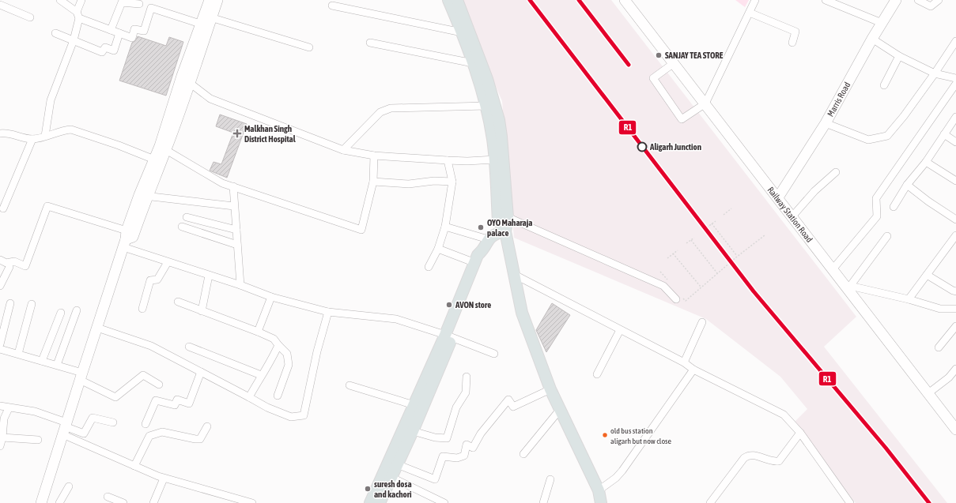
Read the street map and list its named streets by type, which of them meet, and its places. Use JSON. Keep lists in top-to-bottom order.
{
  "streets": {
    "street": ["Marris Road", "Railway Station Road"]
  },
  "crossings": [
    ["Marris Road", "Railway Station Road"]
  ],
  "places": {
    "other": [
      "SANJAY TEA STORE",
      "Aligarh Junction",
      "OYO Maharaja palace",
      "AVON store",
      "old bus station aligarh but now close",
      "suresh dosa and kachori"
    ],
    "health": ["Malkhan Singh District Hospital"]
  },
  "lines": ["transit line R1"]
}
